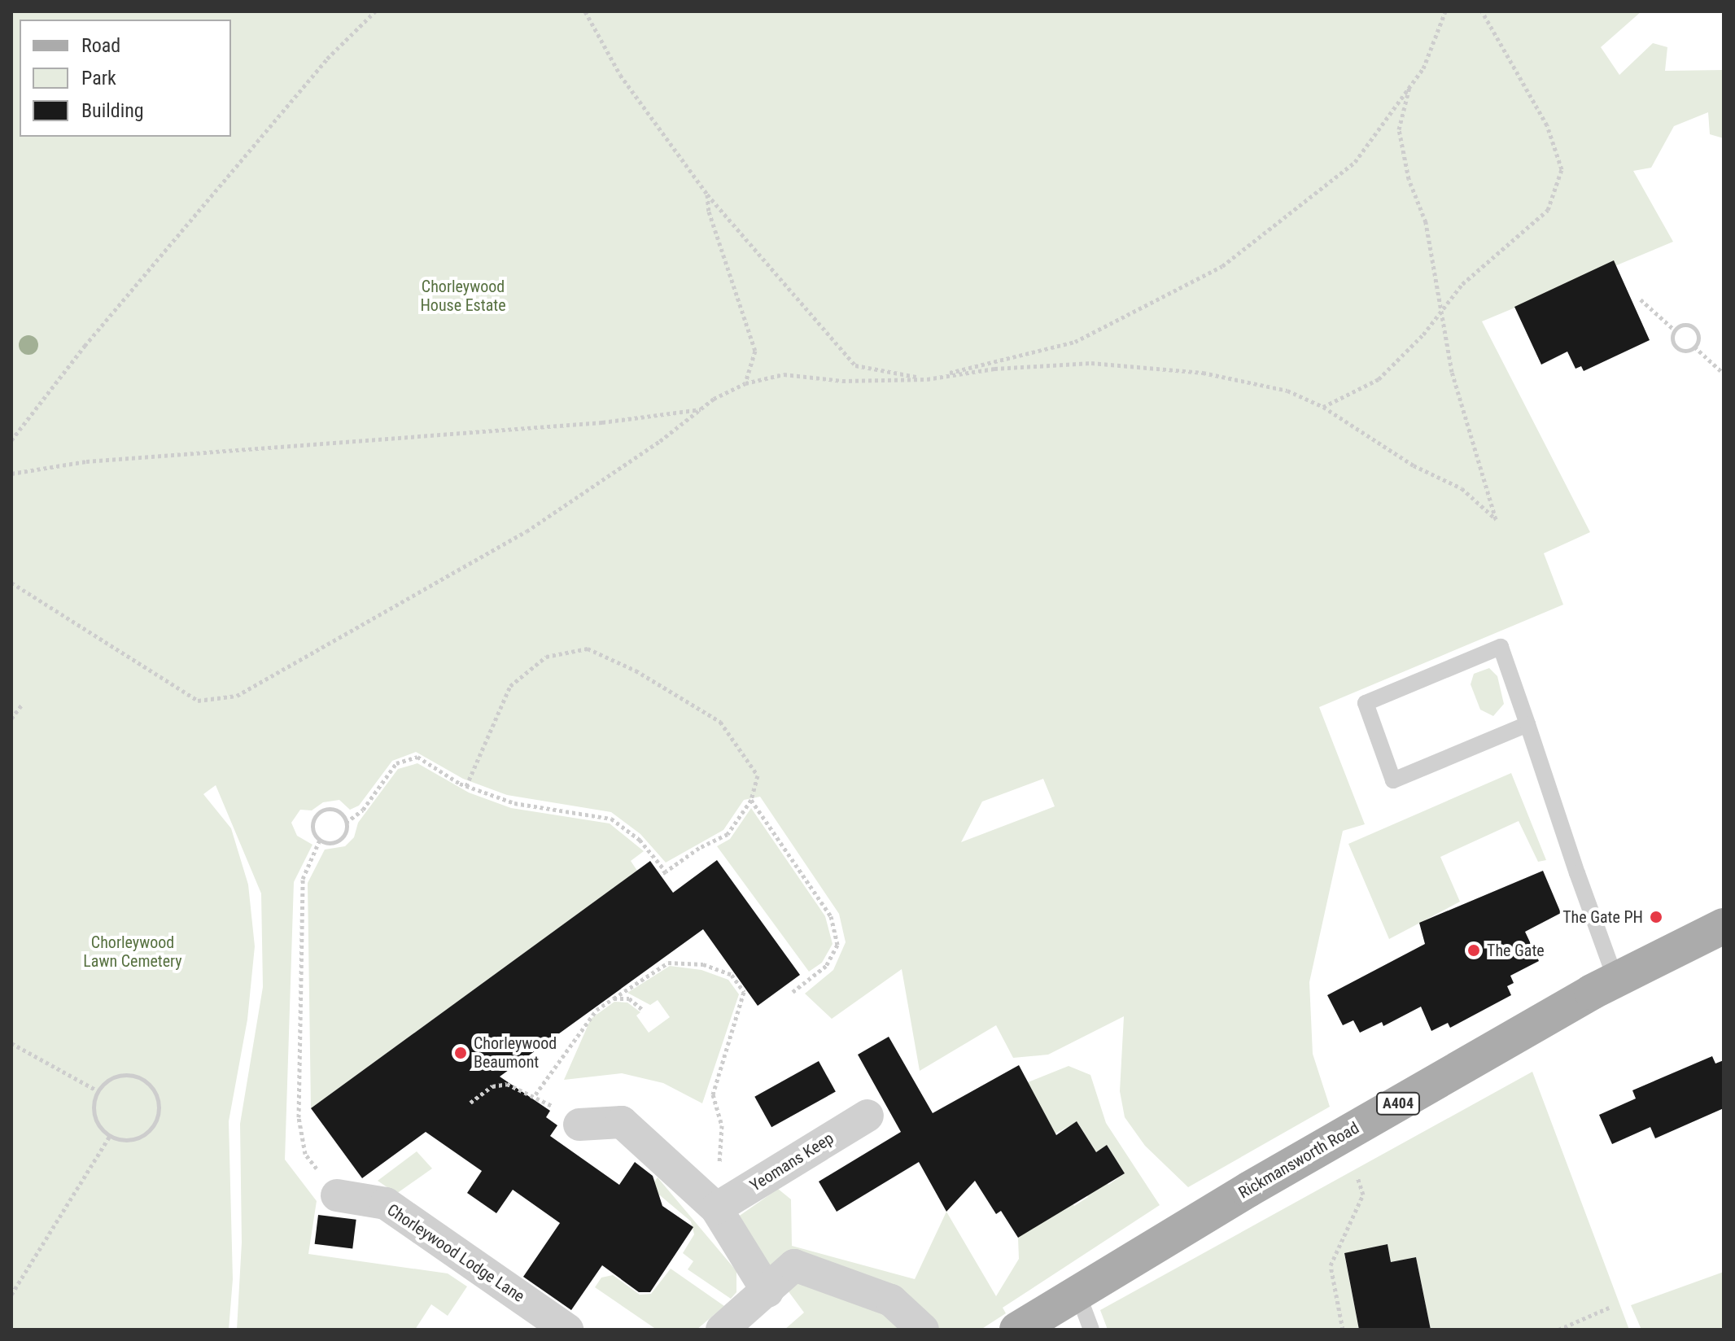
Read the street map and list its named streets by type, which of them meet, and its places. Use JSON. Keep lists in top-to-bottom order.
{
  "streets": {
    "main road": ["A404", "Rickmansworth Road"],
    "street": ["Yeomans Keep", "Chorleywood Lodge Lane"]
  },
  "parks": ["Chorleywood House Estate", "Chorleywood Lawn Cemetery"],
  "places": ["The Gate PH", "The Gate", "Chorleywood Beaumont"],
  "legend": ["Road", "Park", "Building"]
}
